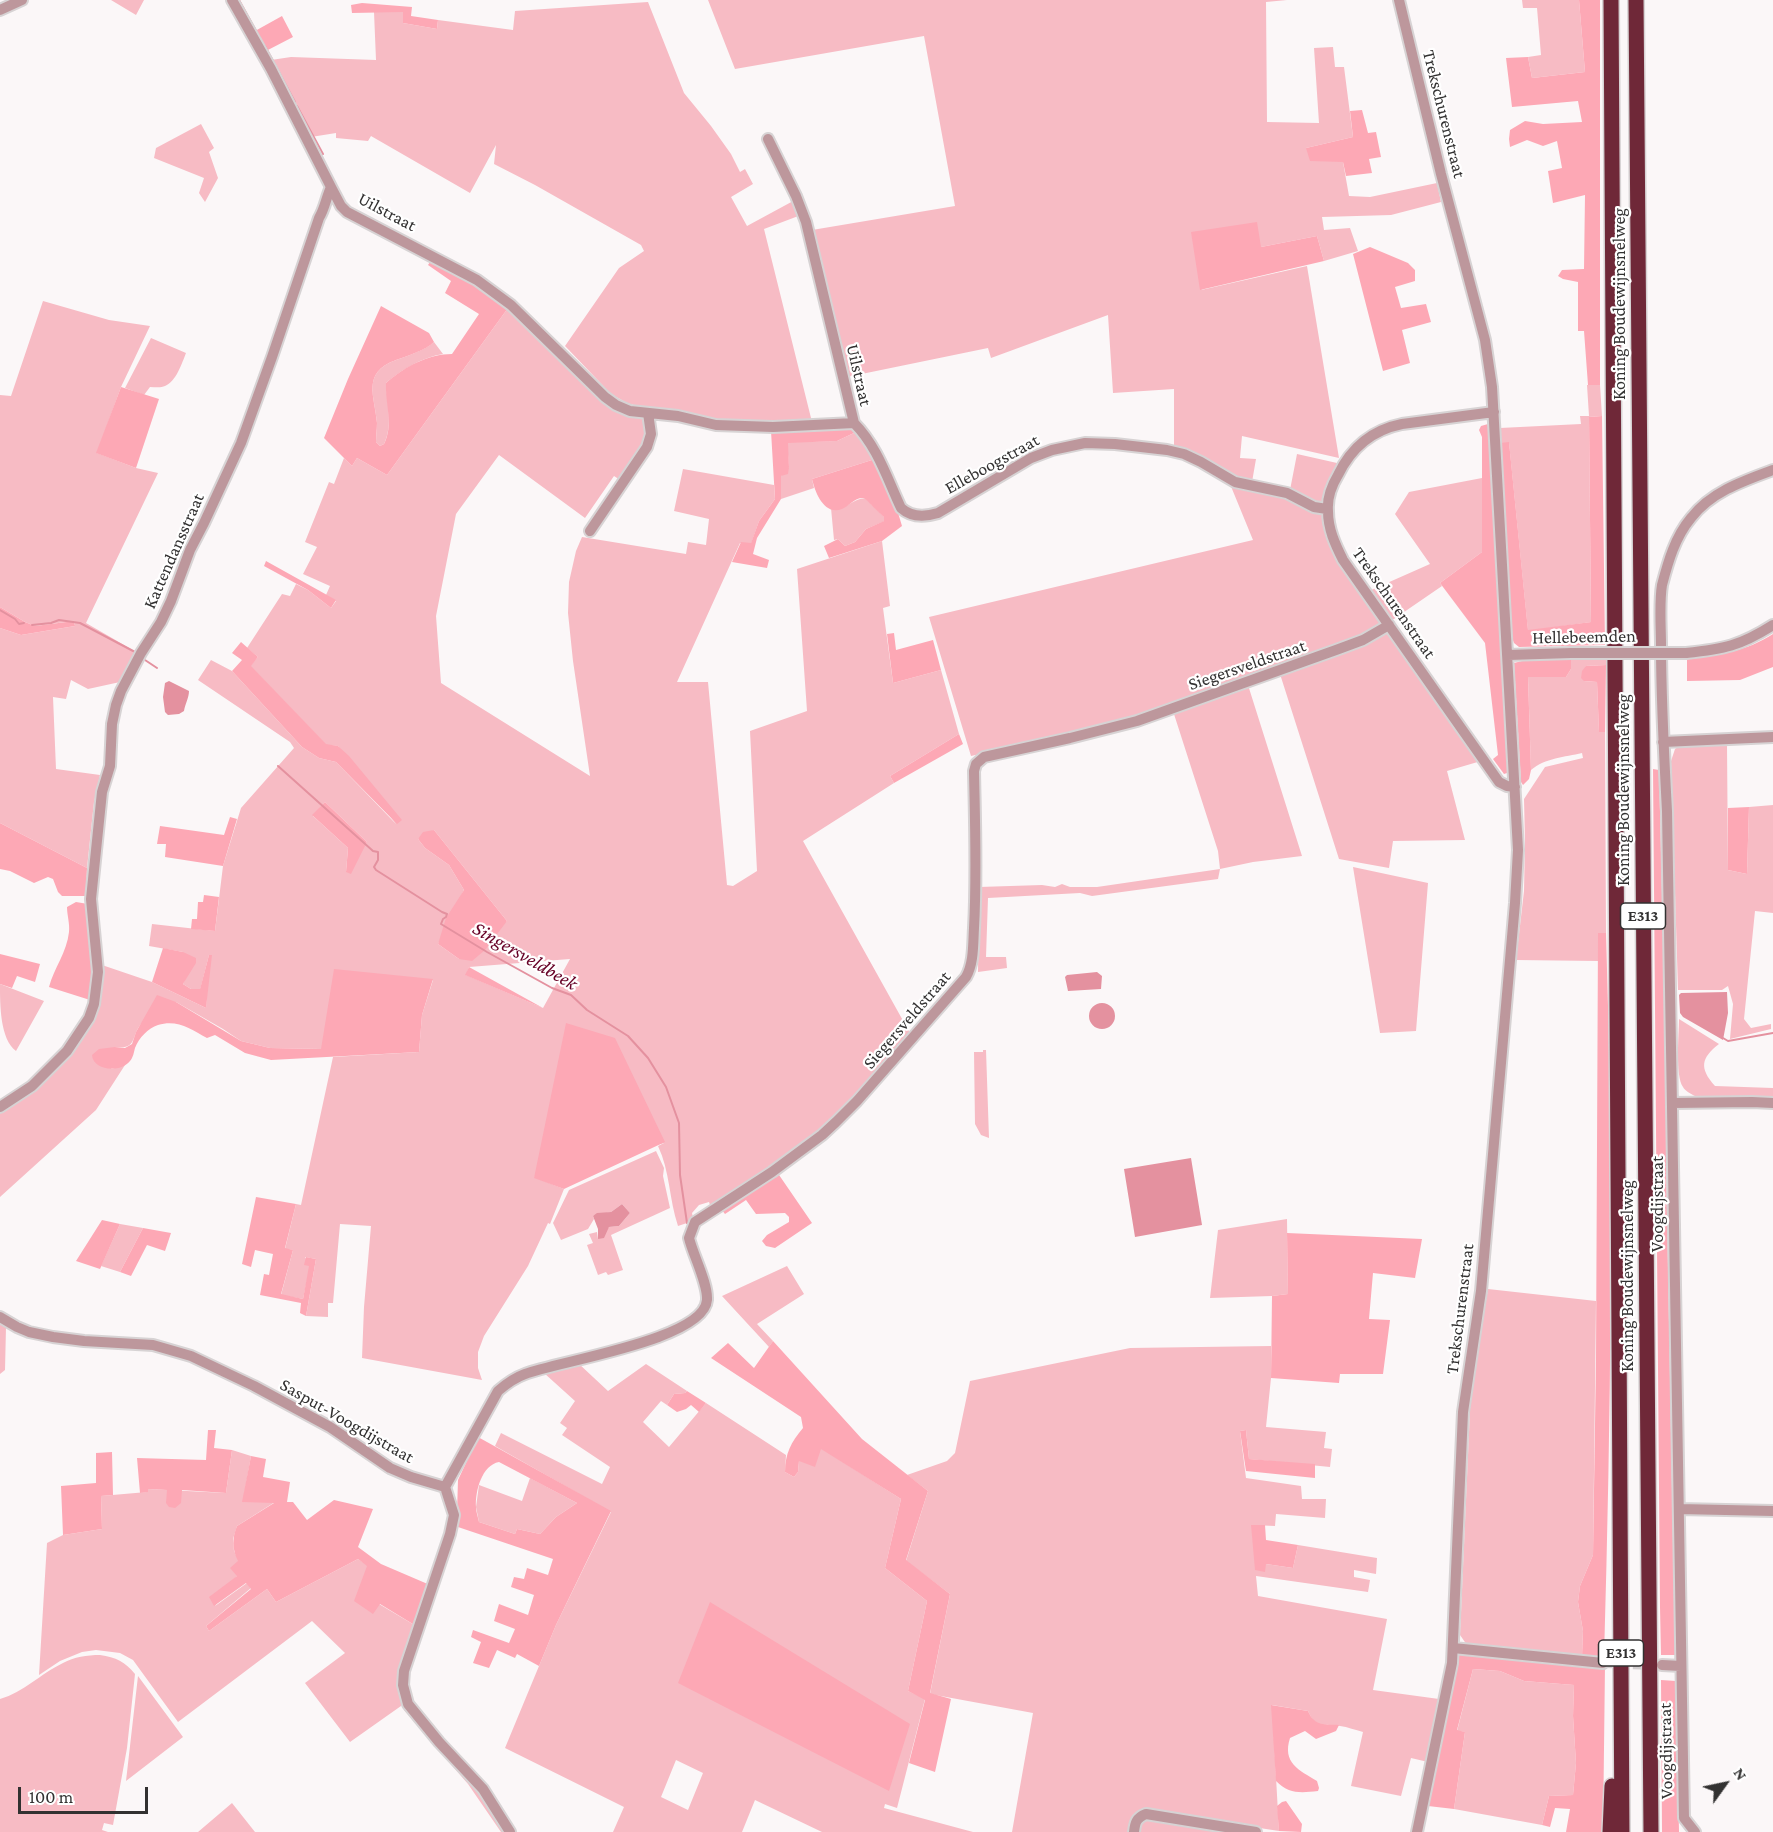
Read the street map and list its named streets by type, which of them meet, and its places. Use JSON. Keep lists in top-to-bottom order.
{
  "streets": {
    "highway": ["Koning Boudewijnsnelweg", "E313"],
    "street": [
      "Trekschurenstraat",
      "Uilstraat",
      "Elleboogstraat",
      "Kattendansstraat",
      "Hellebeemden",
      "Siegersveldstraat",
      "Voogdijstraat",
      "Sasput-Voogdijstraat"
    ]
  },
  "crossings": [
    ["Trekschurenstraat", "Elleboogstraat"],
    ["Trekschurenstraat", "Hellebeemden"],
    ["Trekschurenstraat", "Siegersveldstraat"],
    ["Uilstraat", "Elleboogstraat"],
    ["Uilstraat", "Kattendansstraat"],
    ["Hellebeemden", "Voogdijstraat"],
    ["Siegersveldstraat", "Sasput-Voogdijstraat"]
  ],
  "water": ["Singersveldbeek"],
  "scale_bar": "100 m",
  "north": "top right"
}
